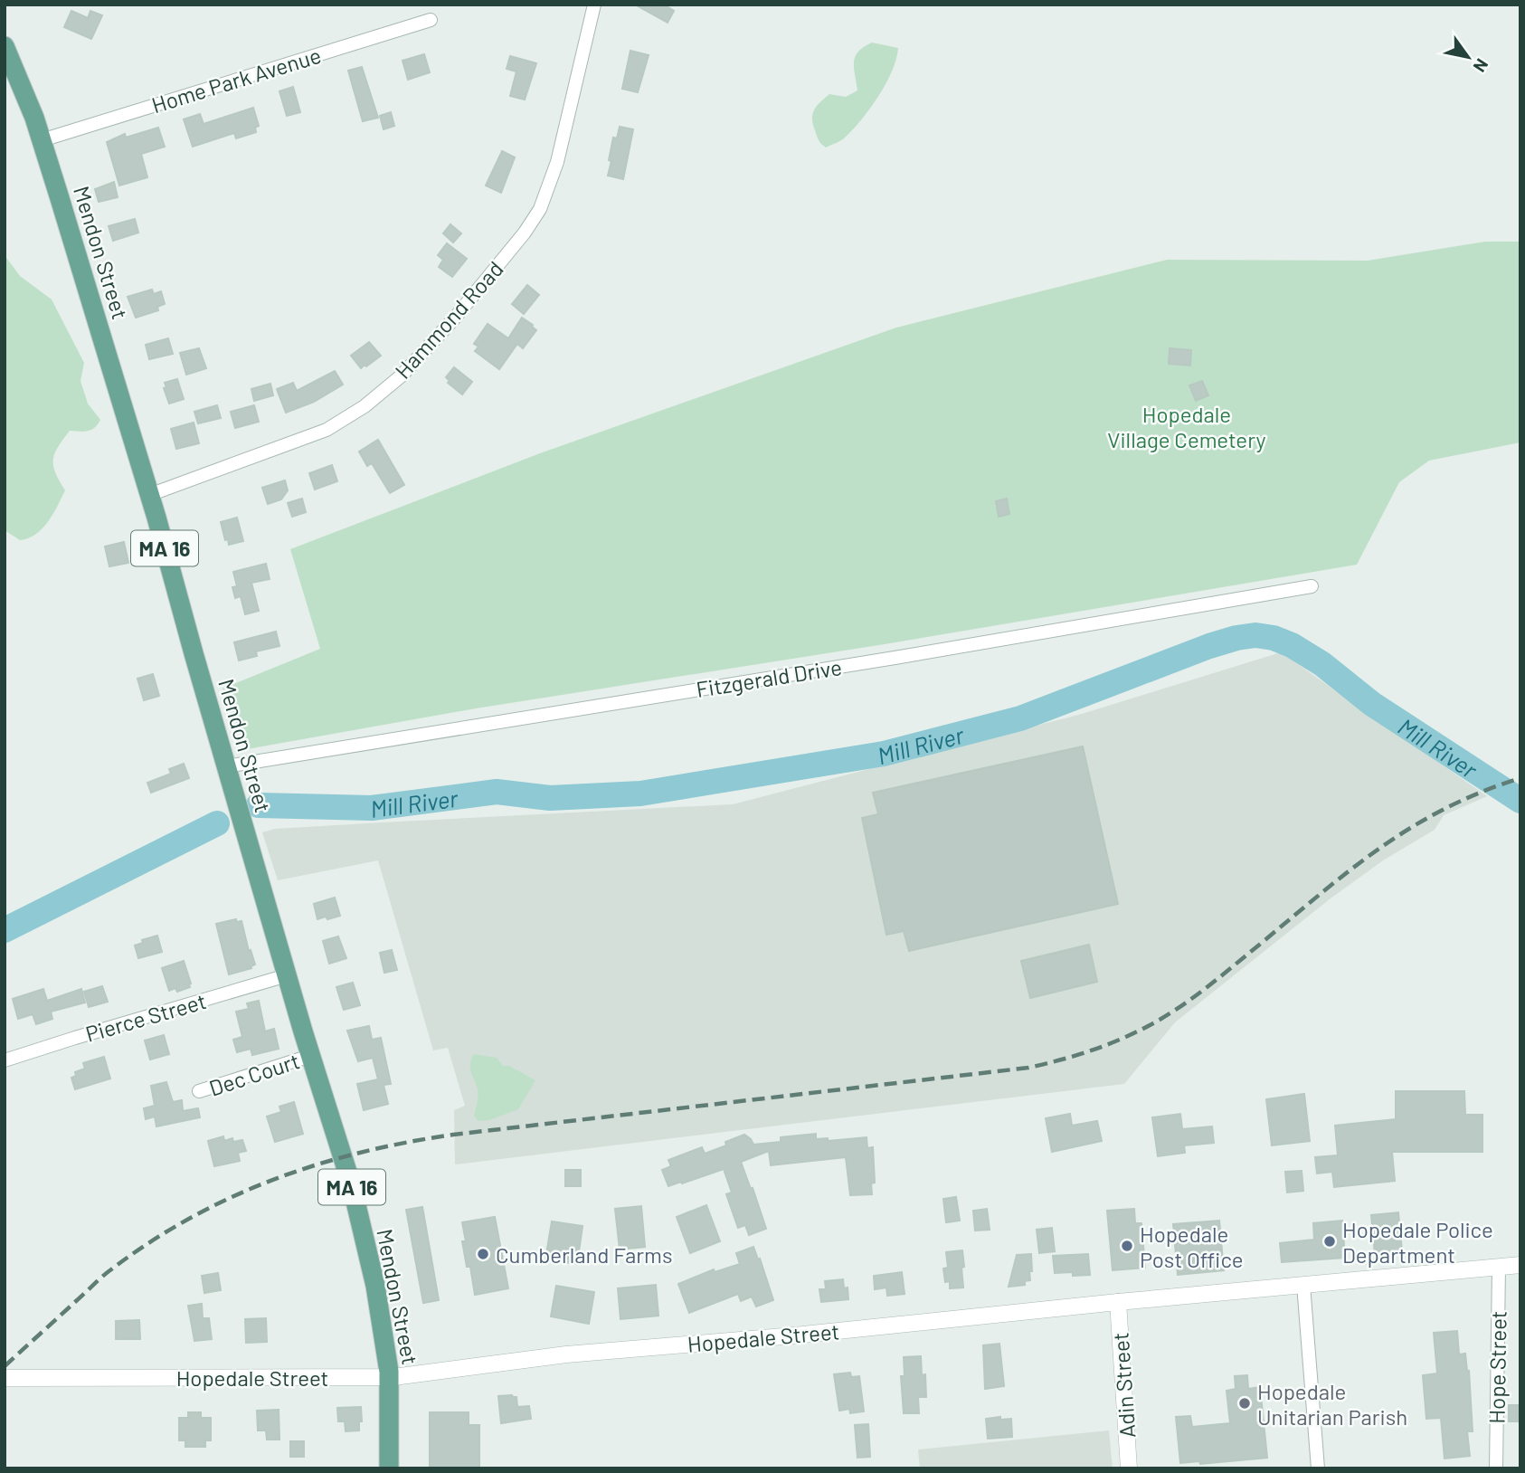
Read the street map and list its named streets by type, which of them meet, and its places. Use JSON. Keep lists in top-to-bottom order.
{
  "streets": {
    "main road": ["Mendon Street", "MA 16"],
    "street": [
      "Home Park Avenue",
      "Hammond Road",
      "Fitzgerald Drive",
      "Pierce Street",
      "Dec Court",
      "Hopedale Street",
      "Hope Street",
      "Adin Street"
    ]
  },
  "crossings": [
    ["Home Park Avenue", "Mendon Street"],
    ["Mendon Street", "Hammond Road"],
    ["Mendon Street", "Fitzgerald Drive"],
    ["Mendon Street", "Pierce Street"],
    ["Mendon Street", "Dec Court"],
    ["Mendon Street", "Hopedale Street"],
    ["Hopedale Street", "Hope Street"],
    ["Hopedale Street", "Adin Street"]
  ],
  "water": ["Mill River"],
  "parks": ["Hopedale Village Cemetery"],
  "places": [
    "Hopedale Police Department",
    "Hopedale Post Office",
    "Cumberland Farms",
    "Hopedale Unitarian Parish"
  ],
  "north": "bottom right"
}
